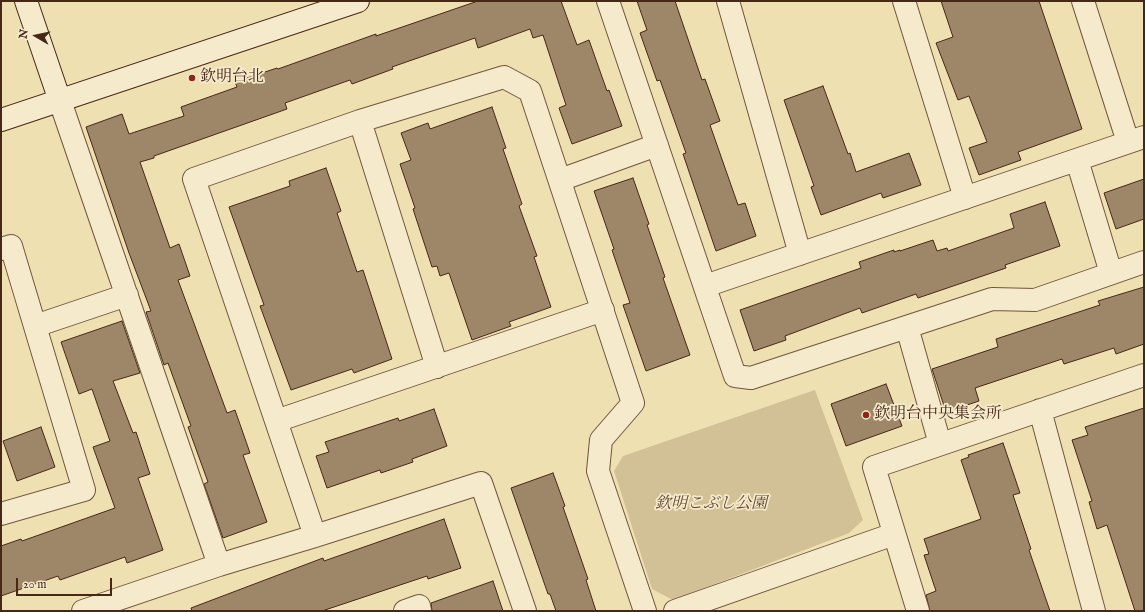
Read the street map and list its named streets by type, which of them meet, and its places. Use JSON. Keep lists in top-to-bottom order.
{
  "parks": ["欽明こぶし公園"],
  "places": ["欽明台北", "欽明台中央集会所"],
  "scale_bar": "20 m",
  "north": "left"
}
